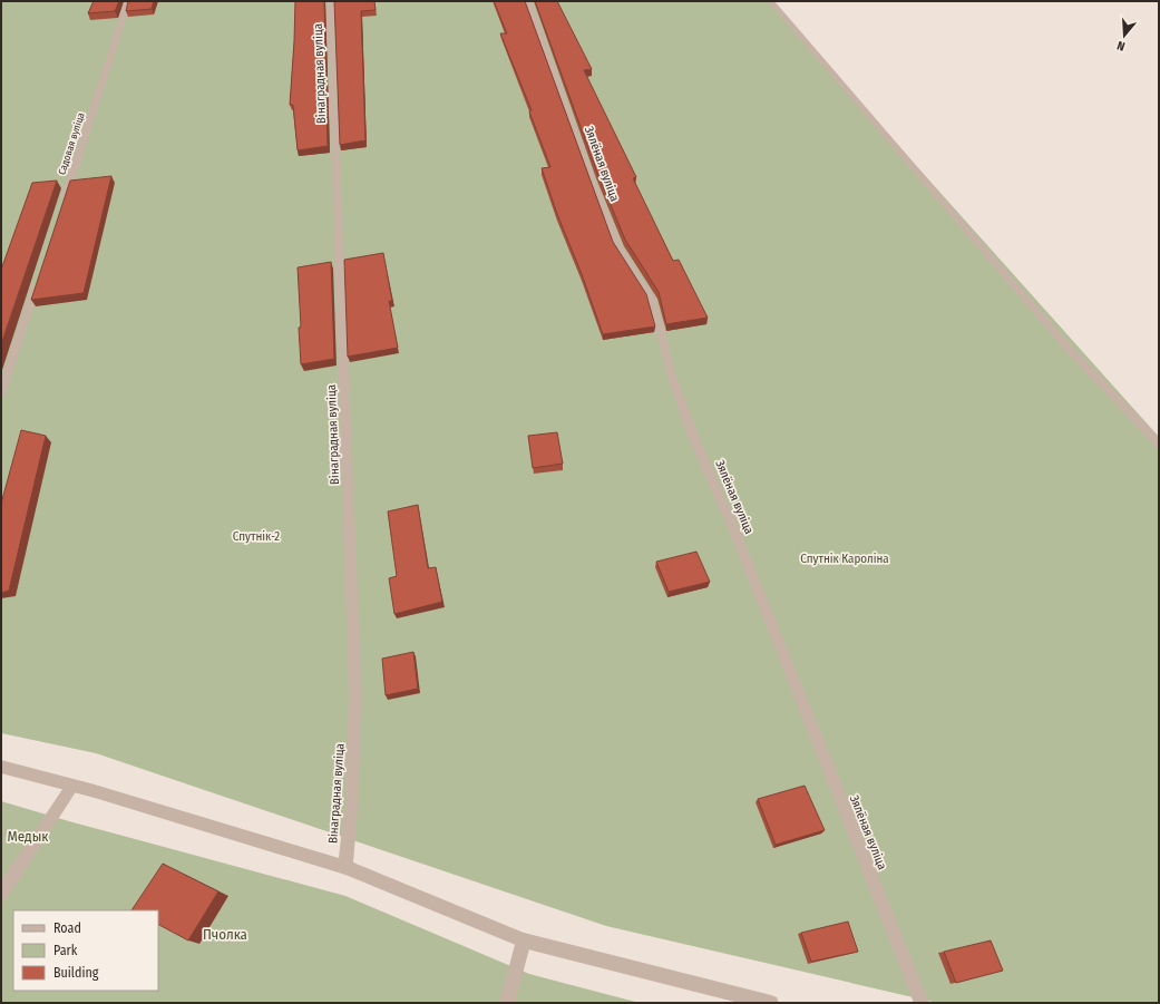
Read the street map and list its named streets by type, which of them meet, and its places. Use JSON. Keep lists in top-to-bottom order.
{
  "streets": {
    "street": ["Вінаградная вуліца", "Садовая вуліца", "Зялёная вуліца"]
  },
  "parks": [
    "Спутнік-2",
    "Спутнік Кароліна",
    "Медык",
    "Пчолка"
  ],
  "legend": ["Road", "Park", "Building"],
  "north": "bottom"
}
